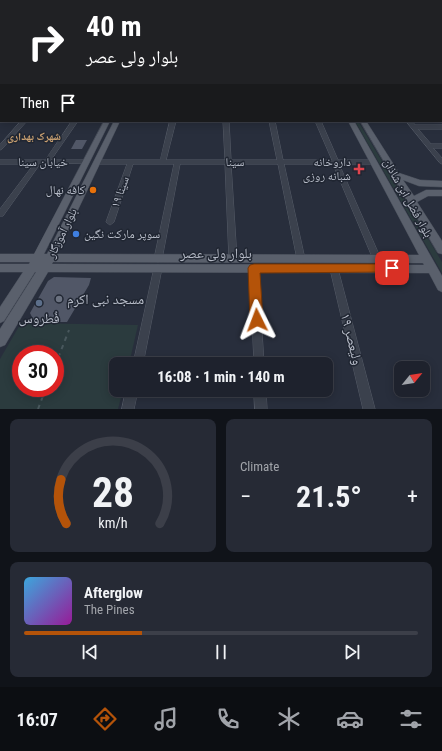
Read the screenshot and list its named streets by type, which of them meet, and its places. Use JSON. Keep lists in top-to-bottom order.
{
  "streets": {
    "main road": ["بلوار فضل ابن شاذان", "بلوار آموزگار", "بلوار ولی عصر"],
    "street": [
      "خیابان سینا",
      "سینا",
      "سینا ۱۹",
      "ولیعصر ۱۹"
    ]
  },
  "crossings": [
    ["خیابان سینا", "بلوار آموزگار"],
    ["سینا", "سینا ۱۹"],
    ["سینا", "بلوار فضل ابن شاذان"],
    ["سینا", "بلوار آموزگار"],
    ["بلوار فضل ابن شاذان", "بلوار ولی عصر"],
    ["بلوار آموزگار", "بلوار ولی عصر"],
    ["بلوار ولی عصر", "ولیعصر ۱۹"]
  ],
  "districts": ["شهرک بهداری"],
  "places": {
    "health": ["داروخانه شبانه روزی"],
    "other": [
      "کافه نهال",
      "سوپر مارکت نگین",
      "مسجد نبی اکرم",
      "فُطروس"
    ]
  },
  "north": "top right",
  "page": {
    "turn": ["40 m", "بلوار ولی عصر"],
    "then": "Then",
    "limit": "30",
    "trip": "16:08 · 1 min · 140 m",
    "tile": "Climate",
    "heat": ["−", "21.5°", "+"],
    "song": ["Afterglow", "The Pines"],
    "tabs": "16:07",
    "gauge": ["28", "km/h"]
  }
}
